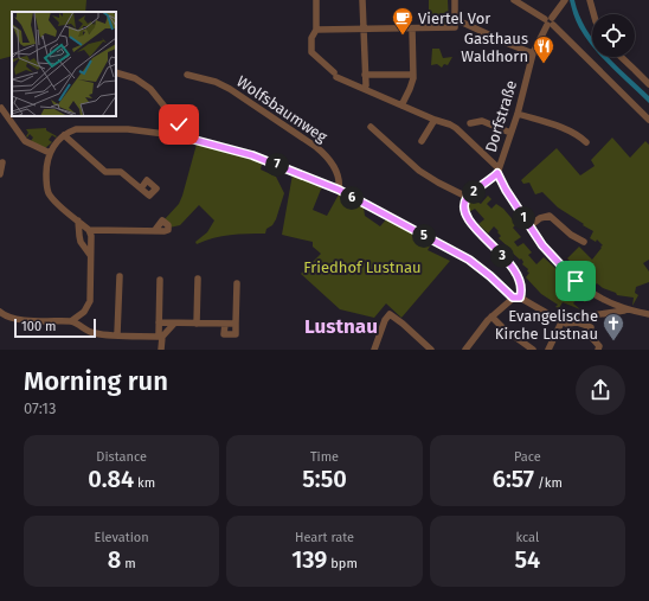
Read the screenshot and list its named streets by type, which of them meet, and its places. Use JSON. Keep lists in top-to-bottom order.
{
  "streets": {
    "street": ["Wolfsbaumweg", "Dorfstraße"]
  },
  "districts": ["Lustnau"],
  "parks": ["Friedhof Lustnau"],
  "places": {
    "cafe": ["Viertel Vor"],
    "restaurant": ["Gasthaus Waldhorn"],
    "church": ["Evangelische Kirche Lustnau"]
  },
  "scale_bar": "100 m",
  "page": {
    "pins": [
      "7",
      "2",
      "6",
      "1",
      "5",
      "3"
    ],
    "scale": "100 m",
    "heading": ["Morning run", "07:13"],
    "stats": [
      ["Distance", "0.84 km"],
      ["Time", "5:50"],
      ["Pace", "6:57 /km"],
      ["Elevation", "8 m"],
      ["Heart rate", "139 bpm"],
      ["kcal", "54"]
    ]
  }
}
